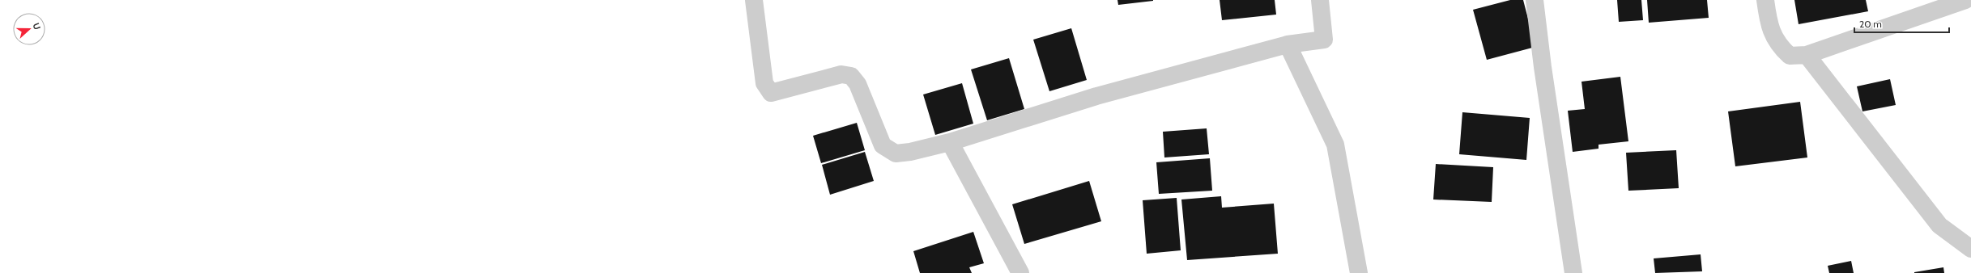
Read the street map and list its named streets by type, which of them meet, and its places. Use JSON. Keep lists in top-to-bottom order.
{
  "scale_bar": "20 m",
  "north": "right"
}
